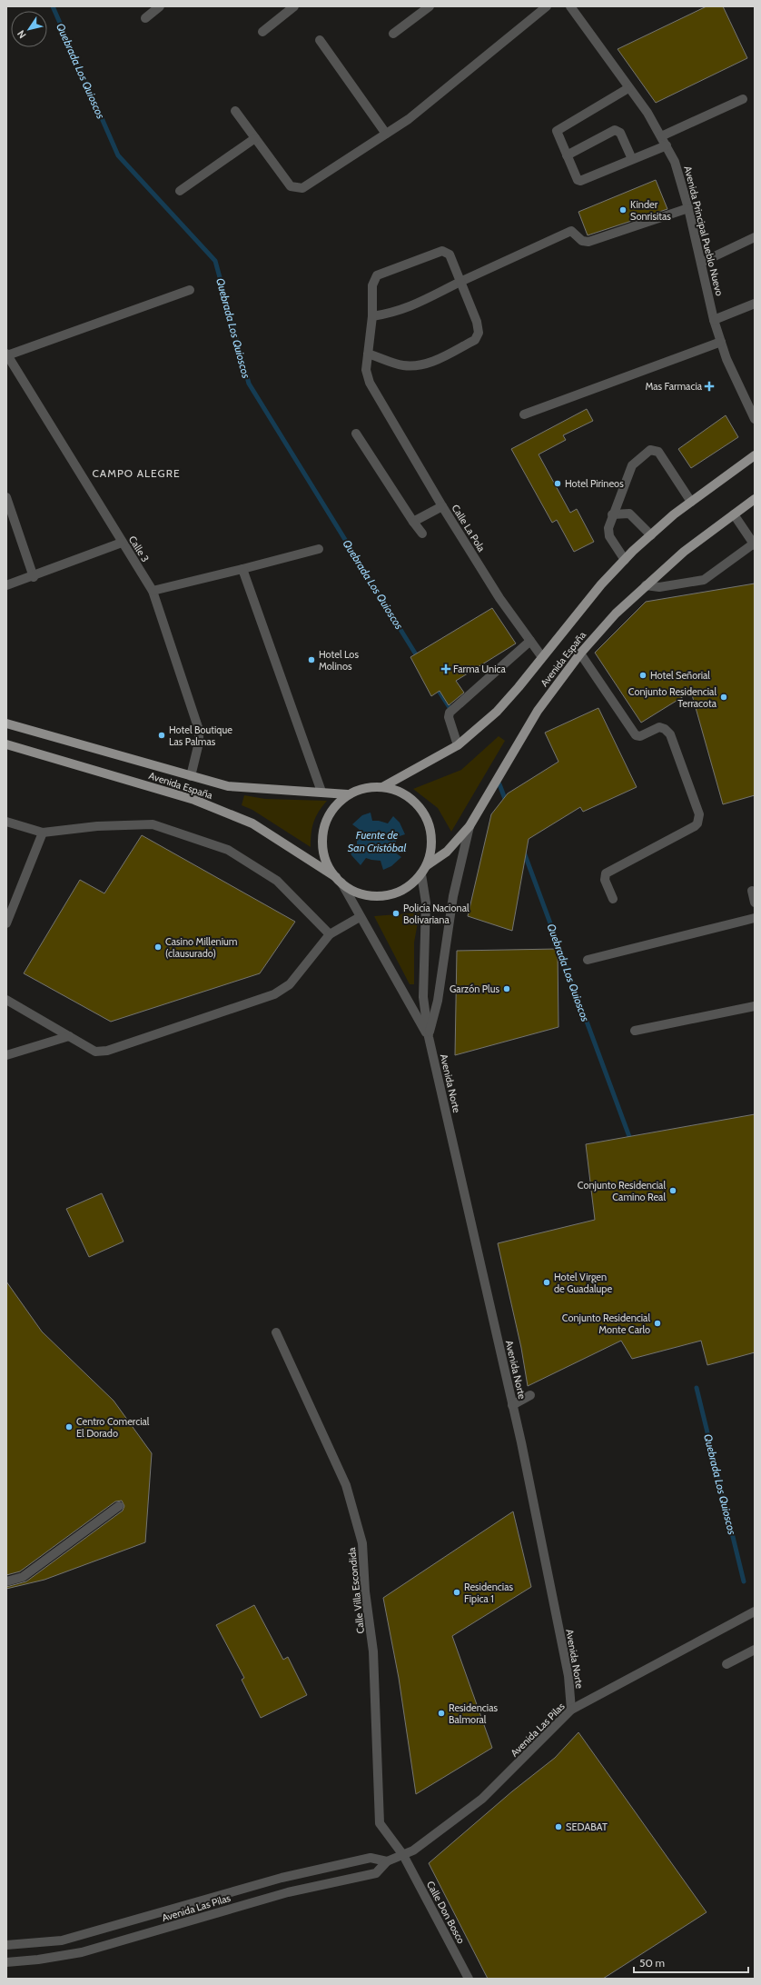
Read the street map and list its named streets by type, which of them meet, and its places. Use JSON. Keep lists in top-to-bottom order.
{
  "streets": {
    "main road": ["Avenida España"],
    "street": [
      "Avenida Principal Pueblo Nuevo",
      "Calle La Pola",
      "Calle 3",
      "Avenida Norte",
      "Calle Villa Escondida",
      "Avenida Las Pilas",
      "Calle Don Bosco"
    ]
  },
  "crossings": [
    ["Calle La Pola", "Avenida España"],
    ["Calle 3", "Avenida España"],
    ["Avenida España", "Avenida Norte"],
    ["Avenida Norte", "Avenida Las Pilas"],
    ["Calle Villa Escondida", "Avenida Las Pilas"],
    ["Calle Villa Escondida", "Calle Don Bosco"],
    ["Avenida Las Pilas", "Calle Don Bosco"]
  ],
  "districts": ["CAMPO ALEGRE"],
  "water": ["Quebrada Los Quioscos", "Fuente de San Cristóbal"],
  "places": {
    "other": [
      "Kinder Sonrisitas",
      "Hotel Pirineos",
      "Hotel Los Molinos",
      "Hotel Señorial",
      "Conjunto Residencial Terracota",
      "Hotel Boutique Las Palmas",
      "Policía Nacional Bolivariana",
      "Casino Millenium (clausurado)",
      "Garzón Plus",
      "Conjunto Residencial Camino Real",
      "Hotel Virgen de Guadalupe",
      "Conjunto Residencial Monte Carlo",
      "Centro Comercial El Dorado",
      "Residencias Fipica 1",
      "Residencias Balmoral",
      "SEDABAT"
    ],
    "health": ["Mas Farmacia", "Farma Unica"]
  },
  "scale_bar": "50 m",
  "north": "bottom left"
}
